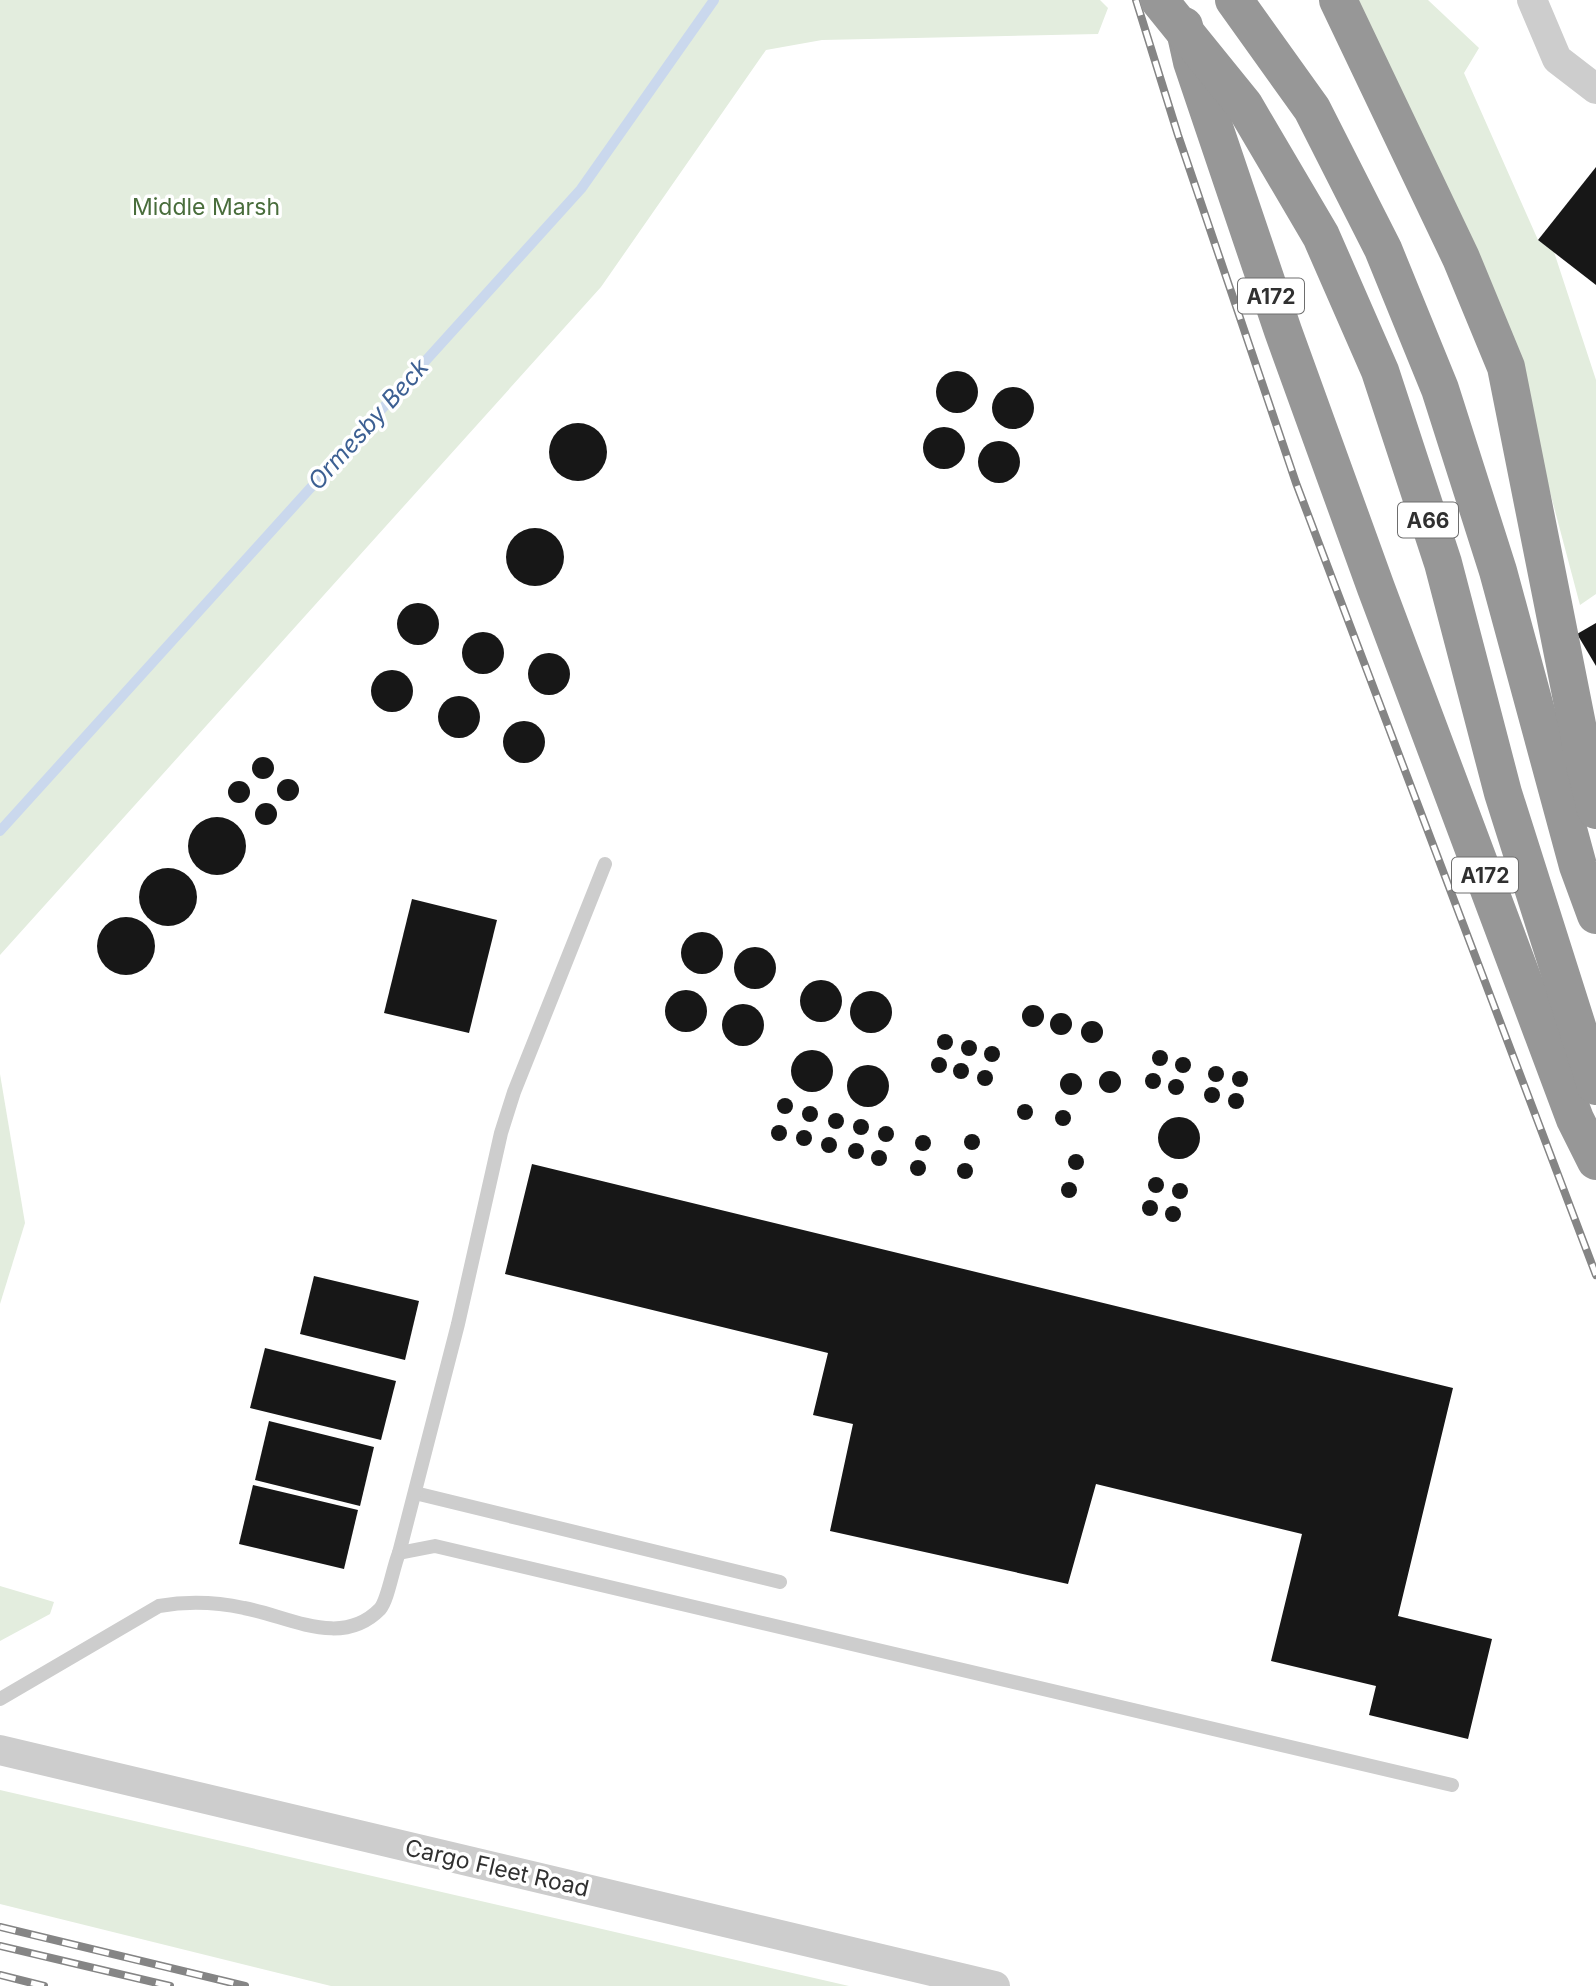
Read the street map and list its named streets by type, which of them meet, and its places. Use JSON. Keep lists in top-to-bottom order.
{
  "streets": {
    "highway": ["A172", "A66"],
    "street": ["Cargo Fleet Road"]
  },
  "water": ["Ormesby Beck"],
  "parks": ["Middle Marsh"]
}
